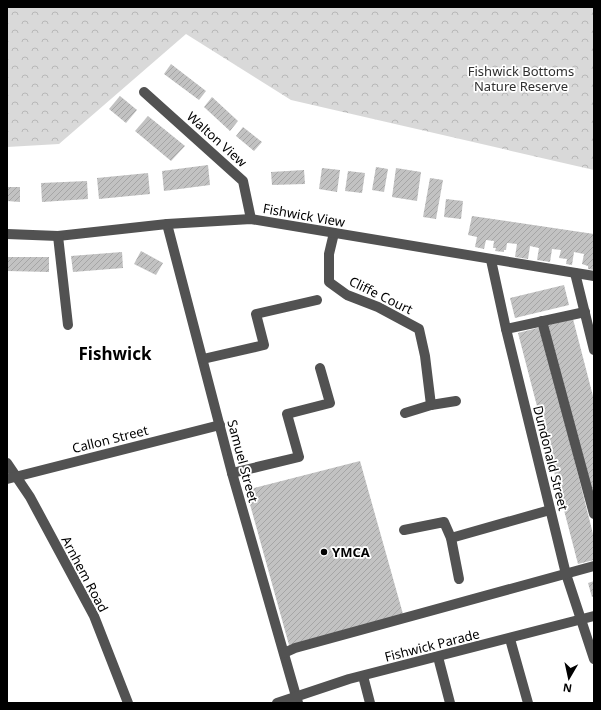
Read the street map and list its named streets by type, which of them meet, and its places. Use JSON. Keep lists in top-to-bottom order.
{
  "streets": {
    "street": [
      "Walton View",
      "Fishwick View",
      "Cliffe Court",
      "Callon Street",
      "Dundonald Street",
      "Samuel Street",
      "Arnhem Road",
      "Fishwick Parade"
    ]
  },
  "crossings": [
    ["Walton View", "Fishwick View"],
    ["Fishwick View", "Cliffe Court"],
    ["Fishwick View", "Dundonald Street"],
    ["Fishwick View", "Samuel Street"],
    ["Callon Street", "Samuel Street"],
    ["Callon Street", "Arnhem Road"],
    ["Dundonald Street", "Fishwick Parade"],
    ["Samuel Street", "Fishwick Parade"]
  ],
  "districts": ["Fishwick"],
  "parks": ["Fishwick Bottoms Nature Reserve"],
  "places": ["YMCA"],
  "north": "bottom"
}
